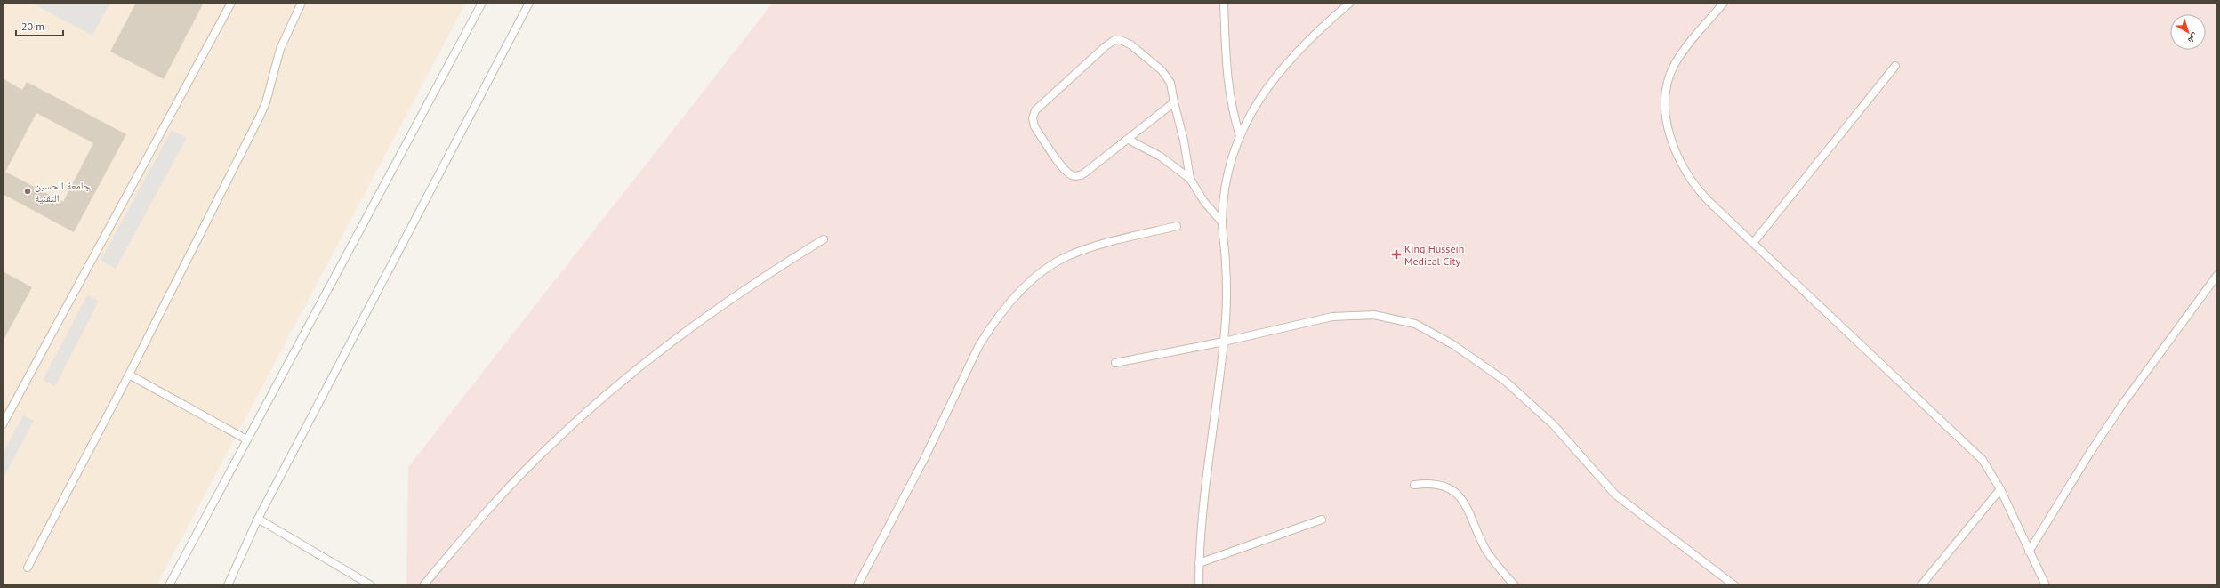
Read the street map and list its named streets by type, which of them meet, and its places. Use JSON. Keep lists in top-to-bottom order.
{
  "places": {
    "other": ["جامعة الحسين التقنية"],
    "health": ["King Hussein Medical City"]
  },
  "scale_bar": "20 m",
  "north": "bottom right"
}
